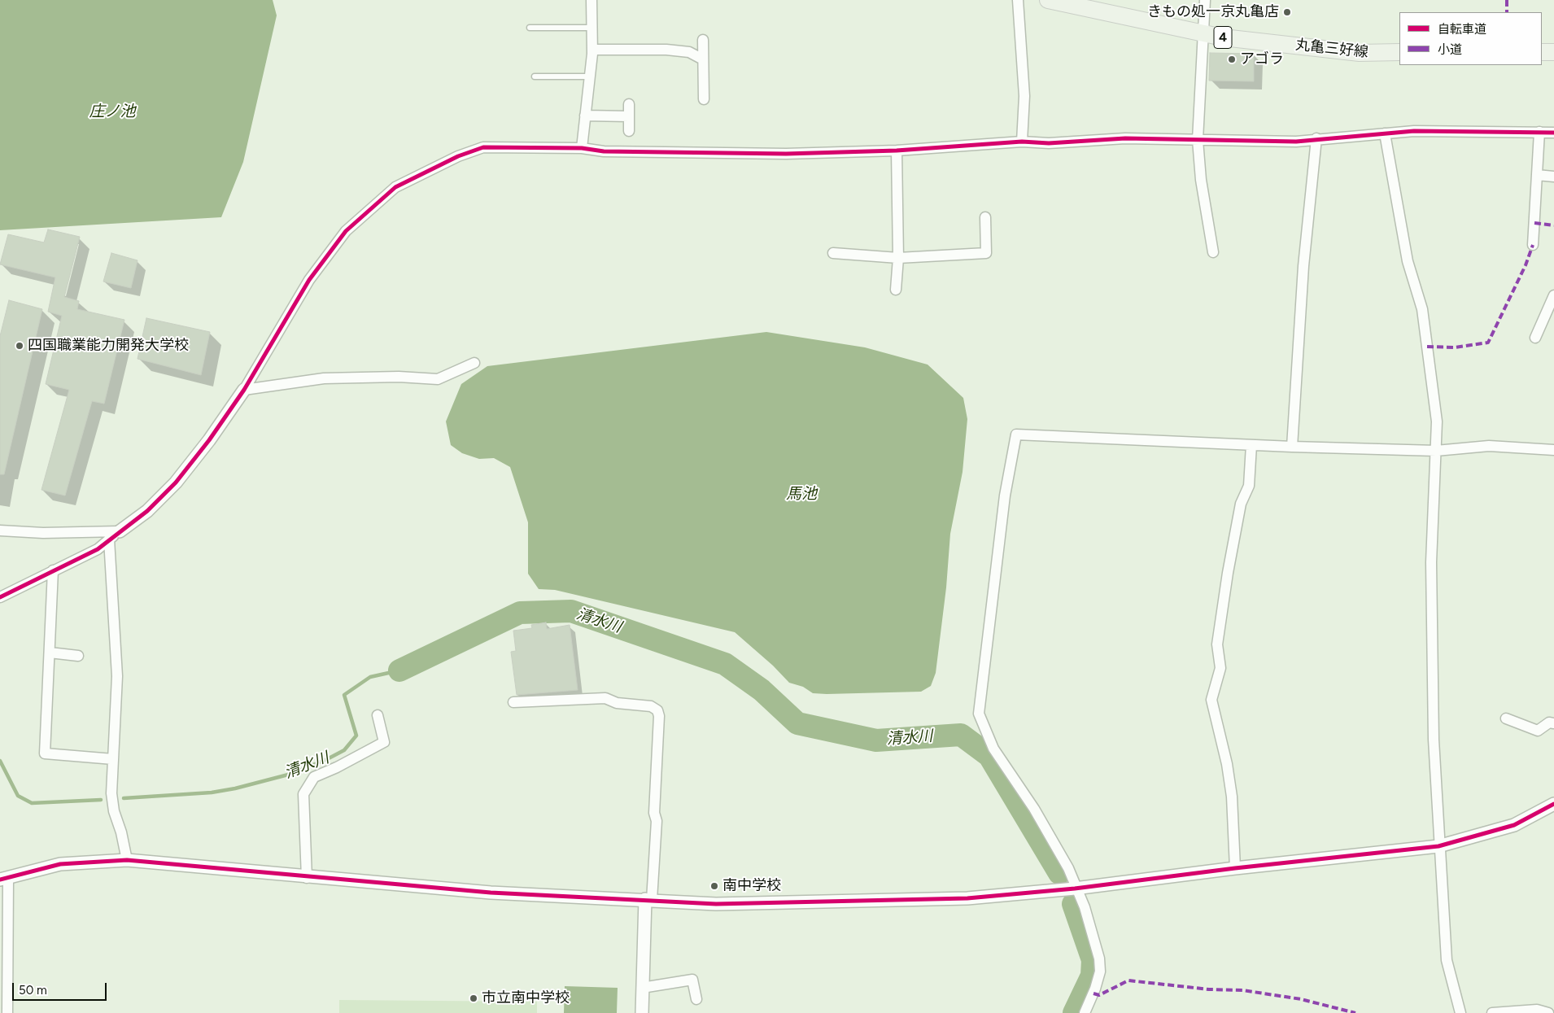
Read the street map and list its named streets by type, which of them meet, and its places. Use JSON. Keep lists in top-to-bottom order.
{
  "streets": {
    "main road": ["4", "丸亀三好線"]
  },
  "water": ["庄ノ池", "馬池", "清水川"],
  "places": [
    "きもの処一京丸亀店",
    "アゴラ",
    "四国職業能力開発大学校",
    "南中学校",
    "市立南中学校"
  ],
  "legend": ["自転車道", "小道"],
  "scale_bar": "50 m"
}
